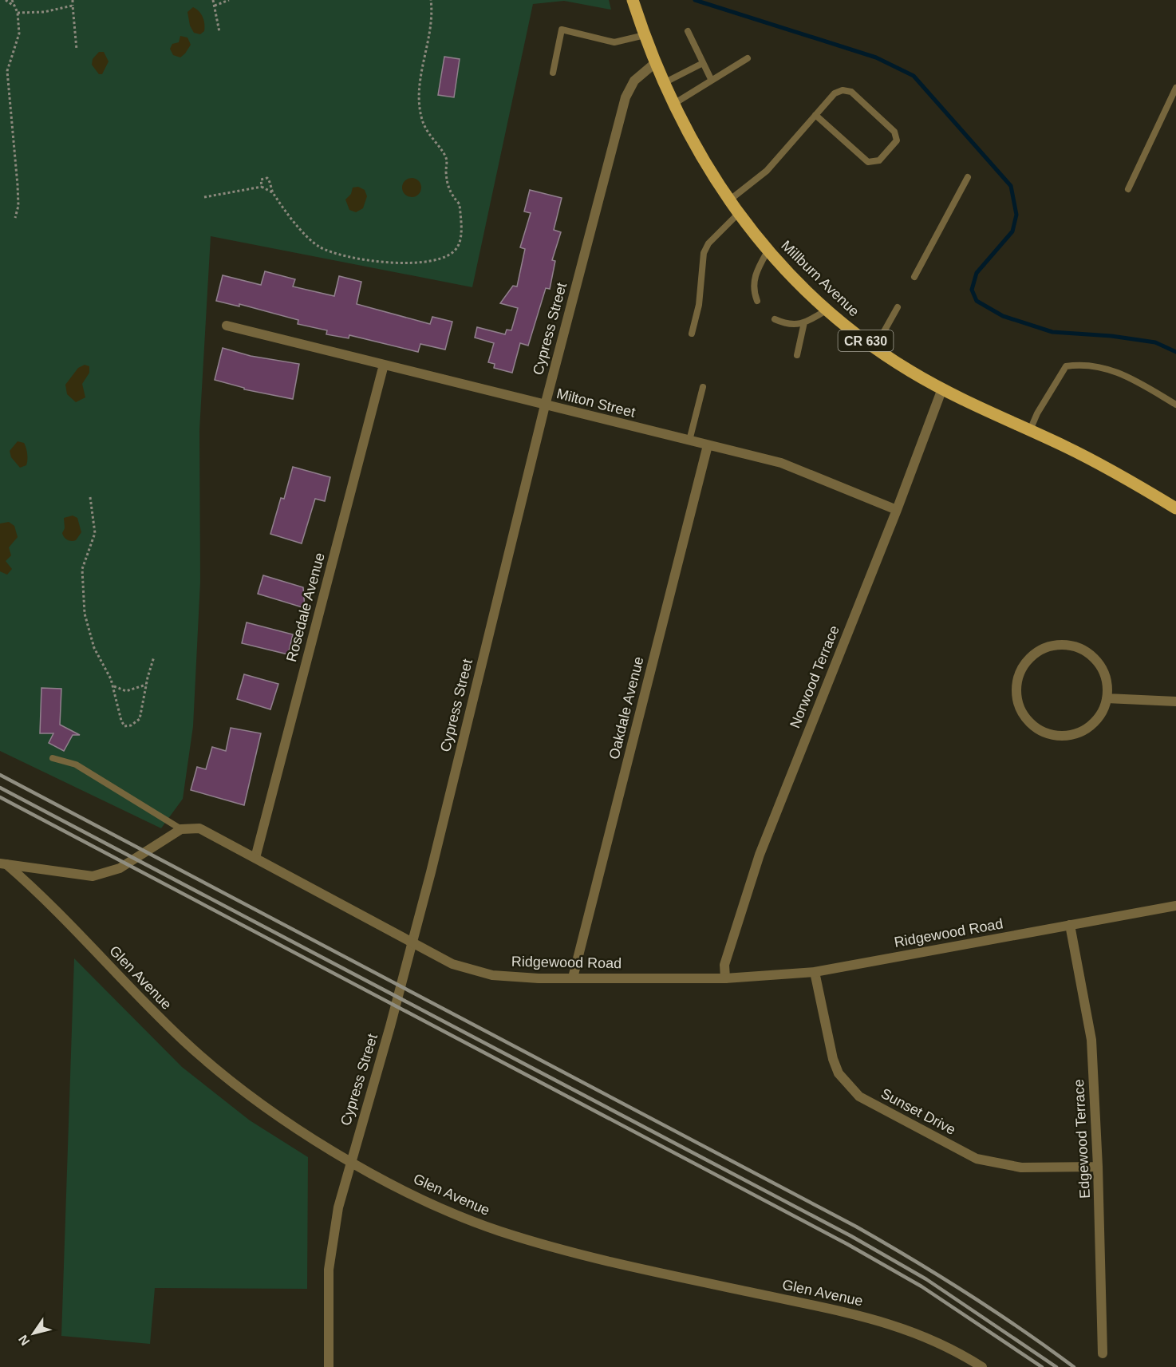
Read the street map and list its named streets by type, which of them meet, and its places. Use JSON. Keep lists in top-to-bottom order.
{
  "streets": {
    "main road": ["Millburn Avenue", "CR 630"],
    "street": [
      "Cypress Street",
      "Milton Street",
      "Rosedale Avenue",
      "Norwood Terrace",
      "Oakdale Avenue",
      "Ridgewood Road",
      "Glen Avenue",
      "Sunset Drive",
      "Edgewood Terrace"
    ]
  },
  "crossings": [
    ["Millburn Avenue", "Cypress Street"],
    ["Millburn Avenue", "Norwood Terrace"],
    ["Cypress Street", "Milton Street"],
    ["Cypress Street", "Ridgewood Road"],
    ["Cypress Street", "Glen Avenue"],
    ["Milton Street", "Rosedale Avenue"],
    ["Milton Street", "Norwood Terrace"],
    ["Milton Street", "Oakdale Avenue"],
    ["Rosedale Avenue", "Ridgewood Road"],
    ["Norwood Terrace", "Ridgewood Road"],
    ["Oakdale Avenue", "Ridgewood Road"],
    ["Ridgewood Road", "Sunset Drive"],
    ["Ridgewood Road", "Edgewood Terrace"],
    ["Sunset Drive", "Edgewood Terrace"]
  ],
  "north": "bottom left"
}
